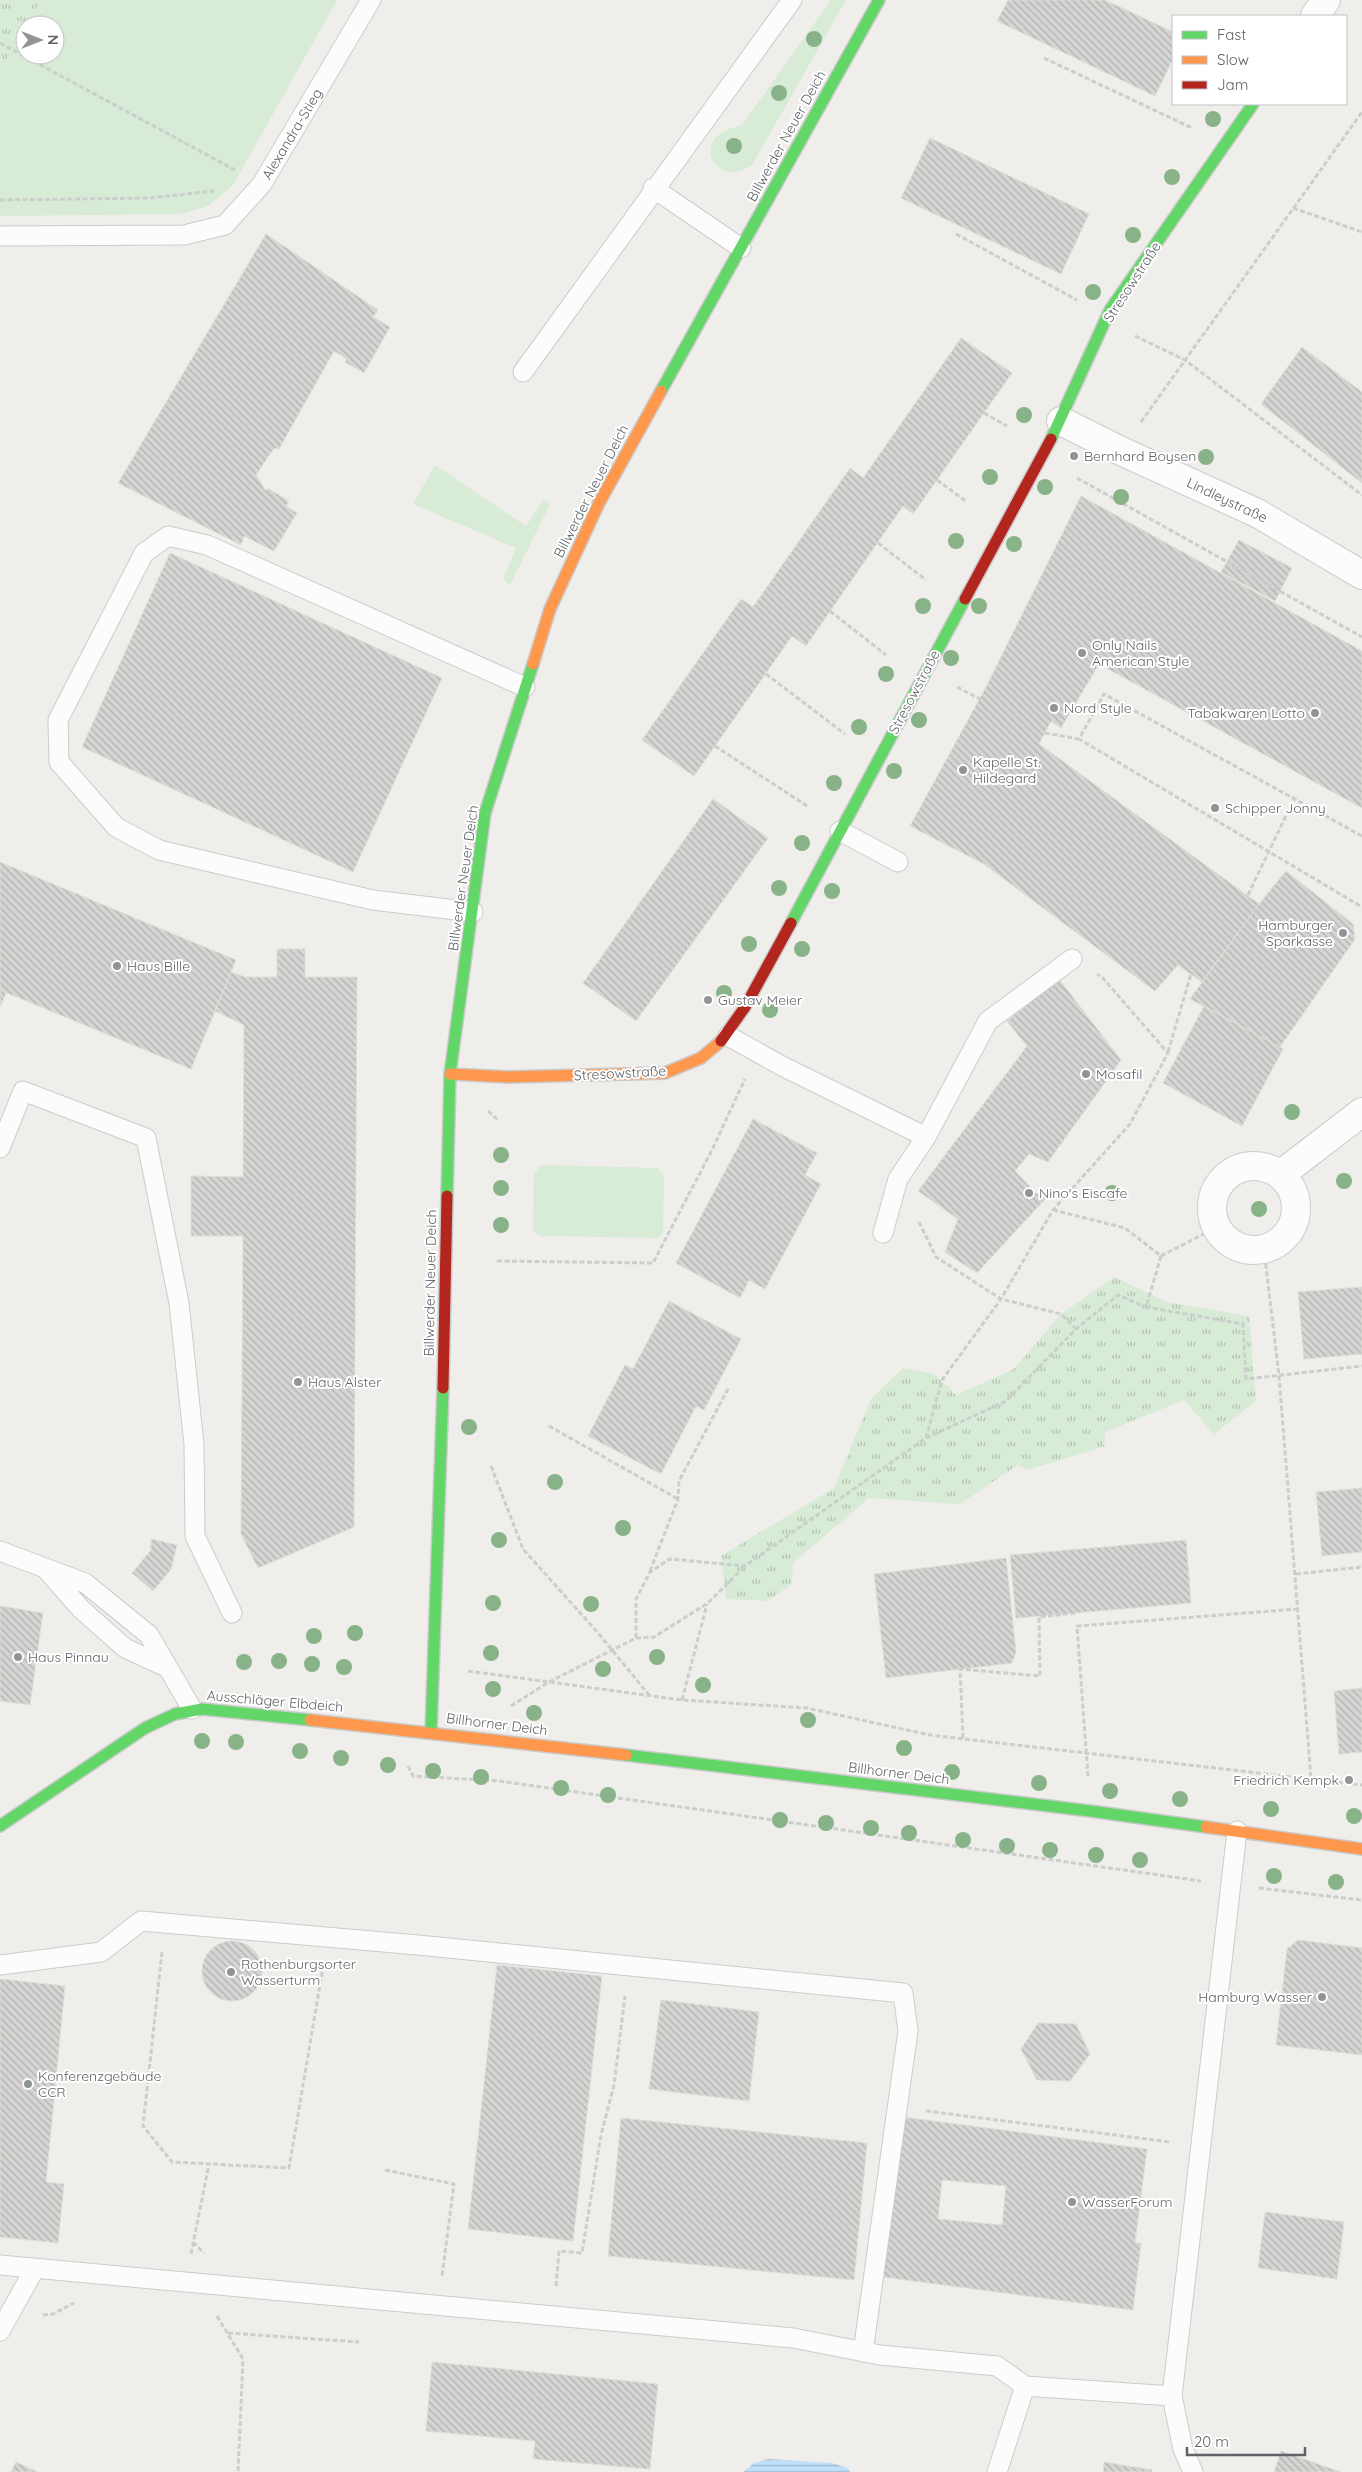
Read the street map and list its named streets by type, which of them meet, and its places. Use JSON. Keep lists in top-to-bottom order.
{
  "streets": {
    "street": [
      "Billwerder Neuer Deich",
      "Stresowstraße",
      "Lindleystraße",
      "Ausschläger Elbdeich",
      "Billhorner Deich"
    ],
    "lane": ["Alexandra-Stieg"]
  },
  "crossings": [
    ["Billwerder Neuer Deich", "Stresowstraße"],
    ["Billwerder Neuer Deich", "Ausschläger Elbdeich"],
    ["Billwerder Neuer Deich", "Billhorner Deich"],
    ["Stresowstraße", "Lindleystraße"],
    ["Ausschläger Elbdeich", "Billhorner Deich"]
  ],
  "places": [
    "Bernhard Boysen",
    "Only Nails American Style",
    "Nord Style",
    "Tabakwaren Lotto",
    "Kapelle St. Hildegard",
    "Schipper Jonny",
    "Hamburger Sparkasse",
    "Haus Bille",
    "Gustav Meier",
    "Mosafil",
    "Nino's Eiscafe",
    "Haus Alster",
    "Haus Pinnau",
    "Friedrich Kempk",
    "Rothenburgsorter Wasserturm",
    "Hamburg Wasser",
    "Konferenzgebäude CCR",
    "WasserForum"
  ],
  "legend": ["Fast", "Slow", "Jam"],
  "scale_bar": "20 m",
  "north": "right"
}
